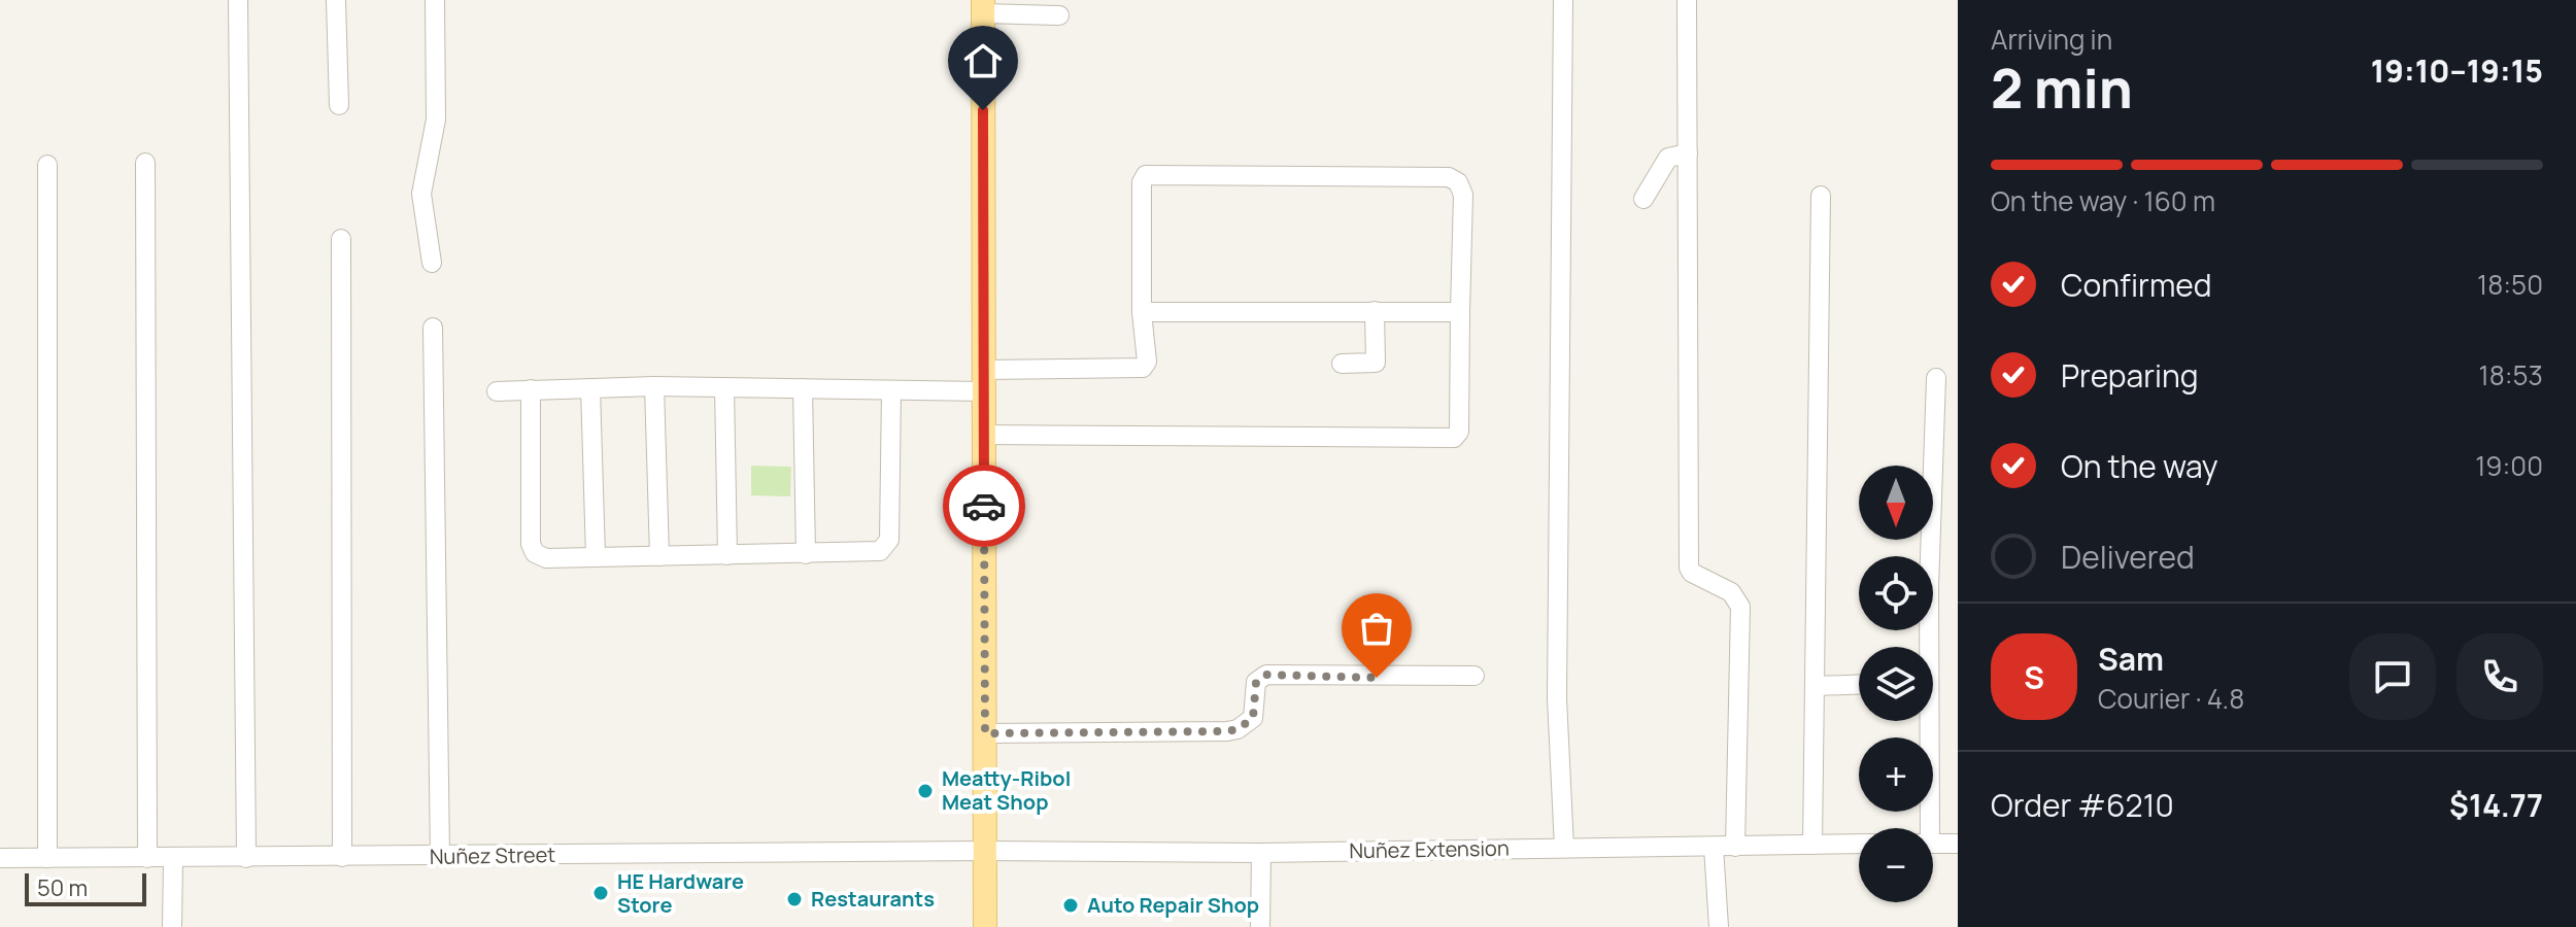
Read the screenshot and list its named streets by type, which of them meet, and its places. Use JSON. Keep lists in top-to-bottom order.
{
  "streets": {
    "street": ["Nuñez Extension", "Nuñez Street"]
  },
  "crossings": [
    ["Nuñez Extension", "Nuñez Street"]
  ],
  "places": [
    "Meatty-Ribol Meat Shop",
    "HE Hardware Store",
    "Restaurants",
    "Auto Repair Shop"
  ],
  "scale_bar": "50 m",
  "north": "bottom",
  "page": {
    "heading": ["2 min", "Arriving in", "19:10–19:15"],
    "panel": [
      "Sam",
      "Courier · 4.8",
      "Order #6210",
      "$14.77"
    ],
    "bar": "On the way · 160 m",
    "list": [
      ["Confirmed", "18:50"],
      ["Preparing", "18:53"],
      ["On the way", "19:00"],
      "Delivered"
    ],
    "map_buttons": ["+", "−"],
    "round": "S",
    "scale": "50 m"
  }
}
